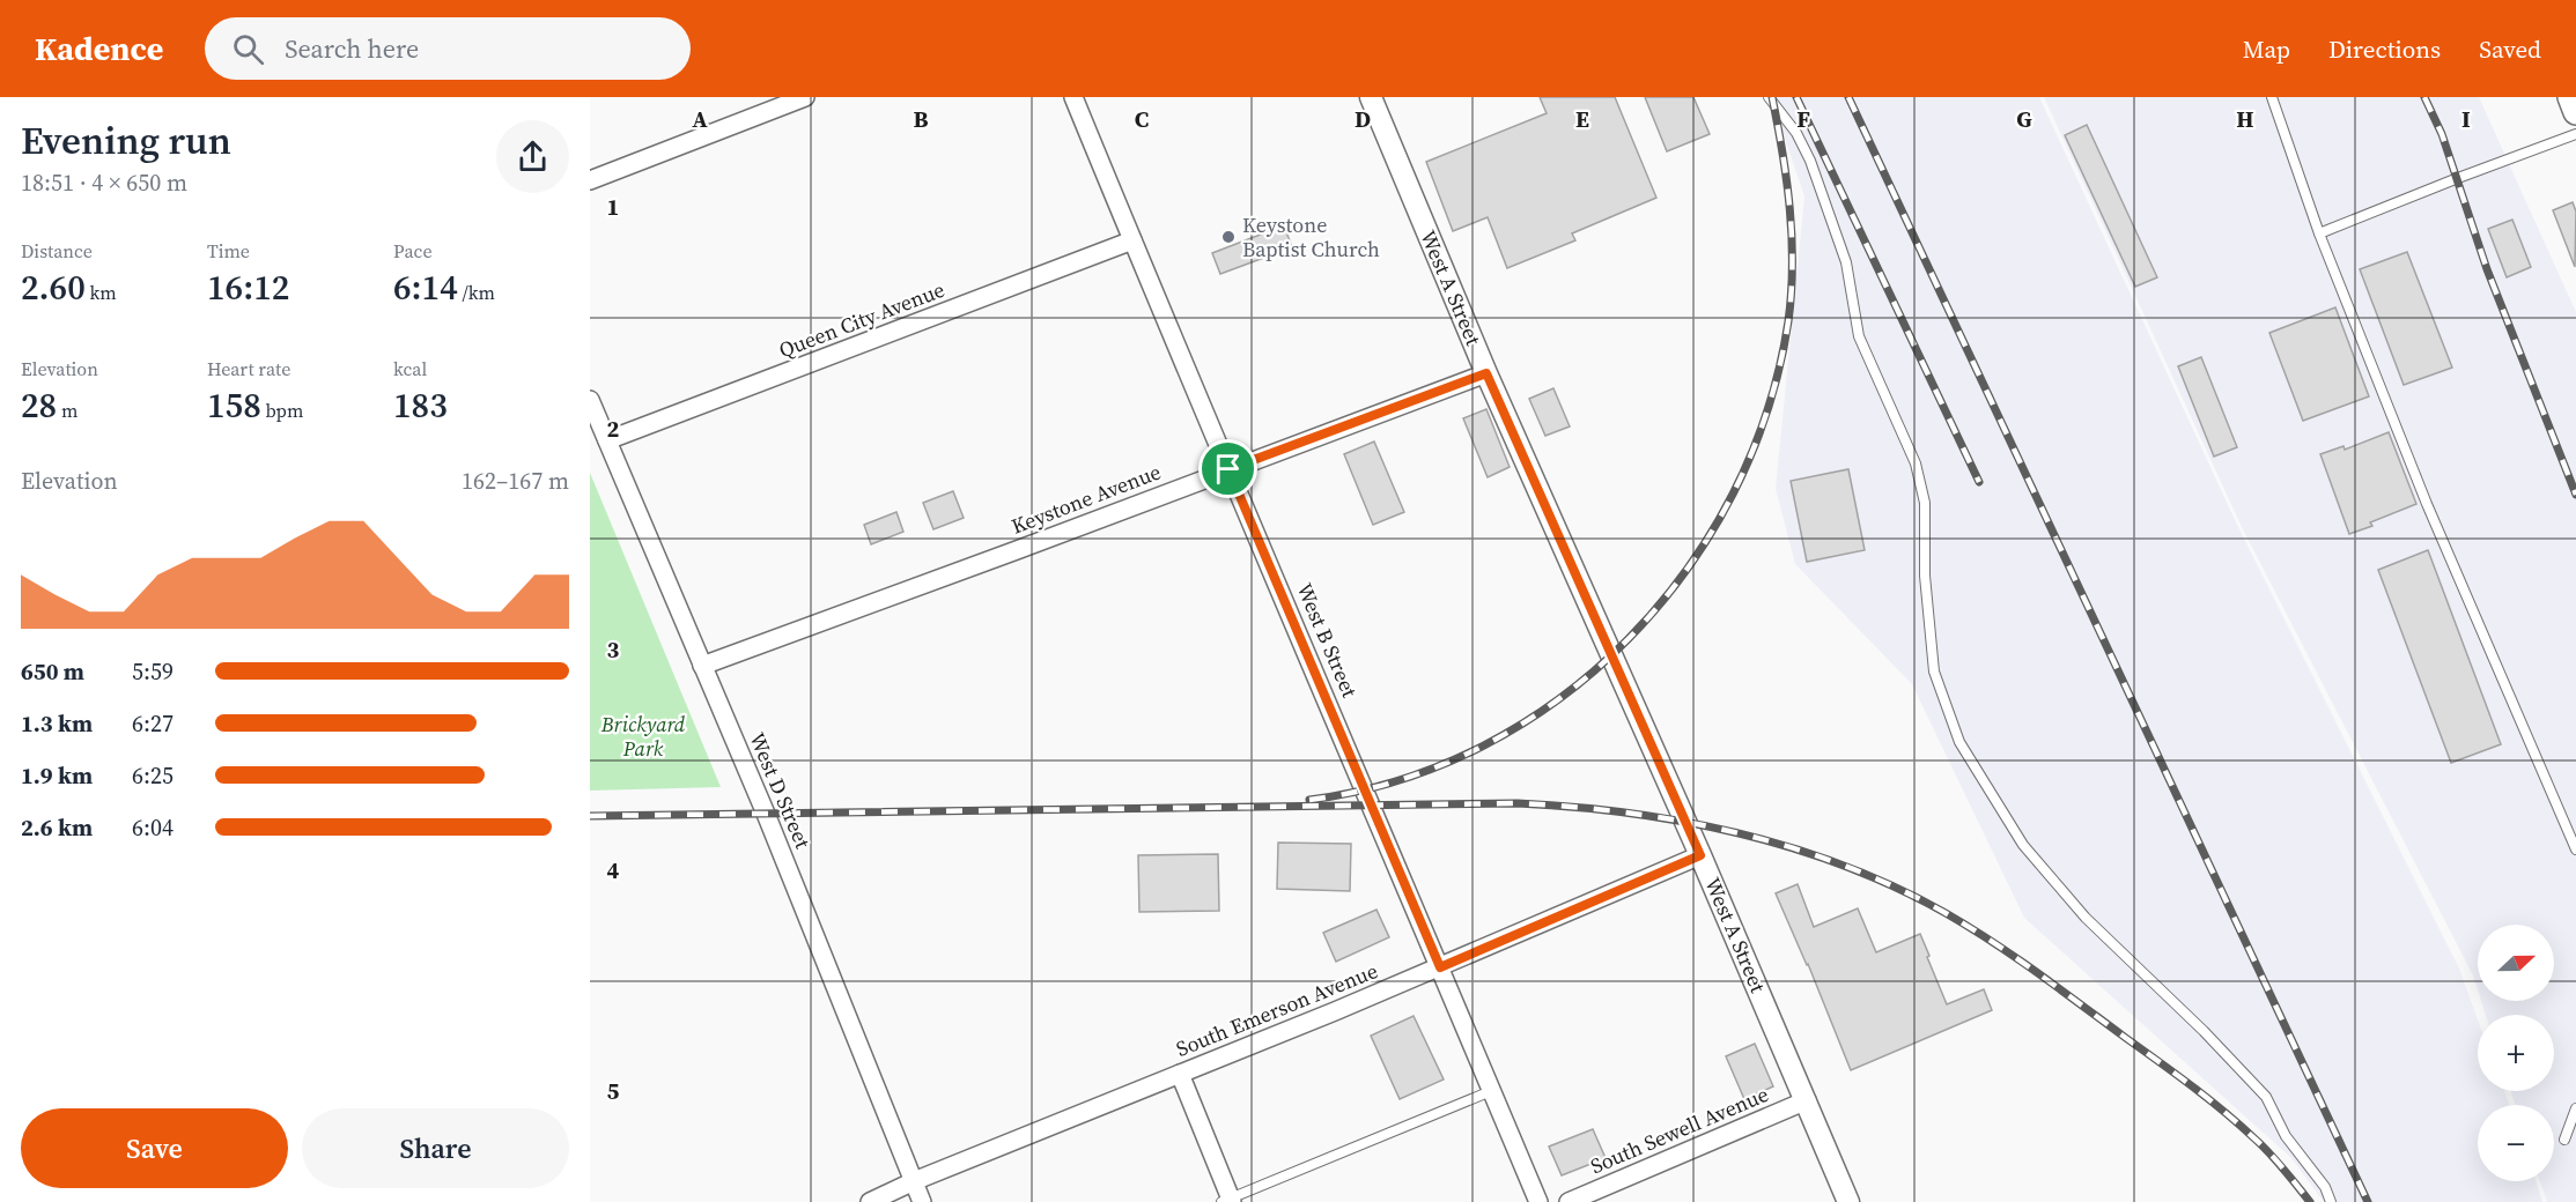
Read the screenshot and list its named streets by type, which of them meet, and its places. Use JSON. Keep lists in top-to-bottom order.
{
  "streets": {
    "street": [
      "West A Street",
      "Queen City Avenue",
      "Keystone Avenue",
      "West B Street",
      "West D Street",
      "South Emerson Avenue",
      "South Sewell Avenue"
    ]
  },
  "crossings": [
    ["West A Street", "Keystone Avenue"],
    ["West A Street", "South Emerson Avenue"],
    ["West A Street", "South Sewell Avenue"],
    ["Queen City Avenue", "West B Street"],
    ["Queen City Avenue", "West D Street"],
    ["Keystone Avenue", "West B Street"],
    ["Keystone Avenue", "West D Street"],
    ["West B Street", "South Emerson Avenue"],
    ["West D Street", "South Emerson Avenue"]
  ],
  "parks": ["Brickyard Park"],
  "places": ["Keystone Baptist Church"],
  "north": "right",
  "page": {
    "header": "Kadence",
    "search": "Search here",
    "nav": ["Map", "Directions", "Saved"],
    "heading": ["Evening run", "18:51 · 4 × 650 m"],
    "stats": [
      ["Distance", "2.60 km"],
      ["Time", "16:12"],
      ["Pace", "6:14 /km"],
      ["Elevation", "28 m"],
      ["Heart rate", "158 bpm"],
      ["kcal", "183"]
    ],
    "chart": ["Elevation", "162–167 m"],
    "list": [
      {
        "name": "650 m",
        "note": "5:59"
      },
      {
        "name": "1.3 km",
        "note": "6:27"
      },
      {
        "name": "1.9 km",
        "note": "6:25"
      },
      {
        "name": "2.6 km",
        "note": "6:04"
      }
    ],
    "map_buttons": ["+", "−"],
    "buttons": ["Save", "Share"]
  },
  "grid": {
    "columns": [
      "A",
      "B",
      "C",
      "D",
      "E",
      "F",
      "G",
      "H",
      "I"
    ],
    "rows": [
      "1",
      "2",
      "3",
      "4",
      "5"
    ]
  }
}
